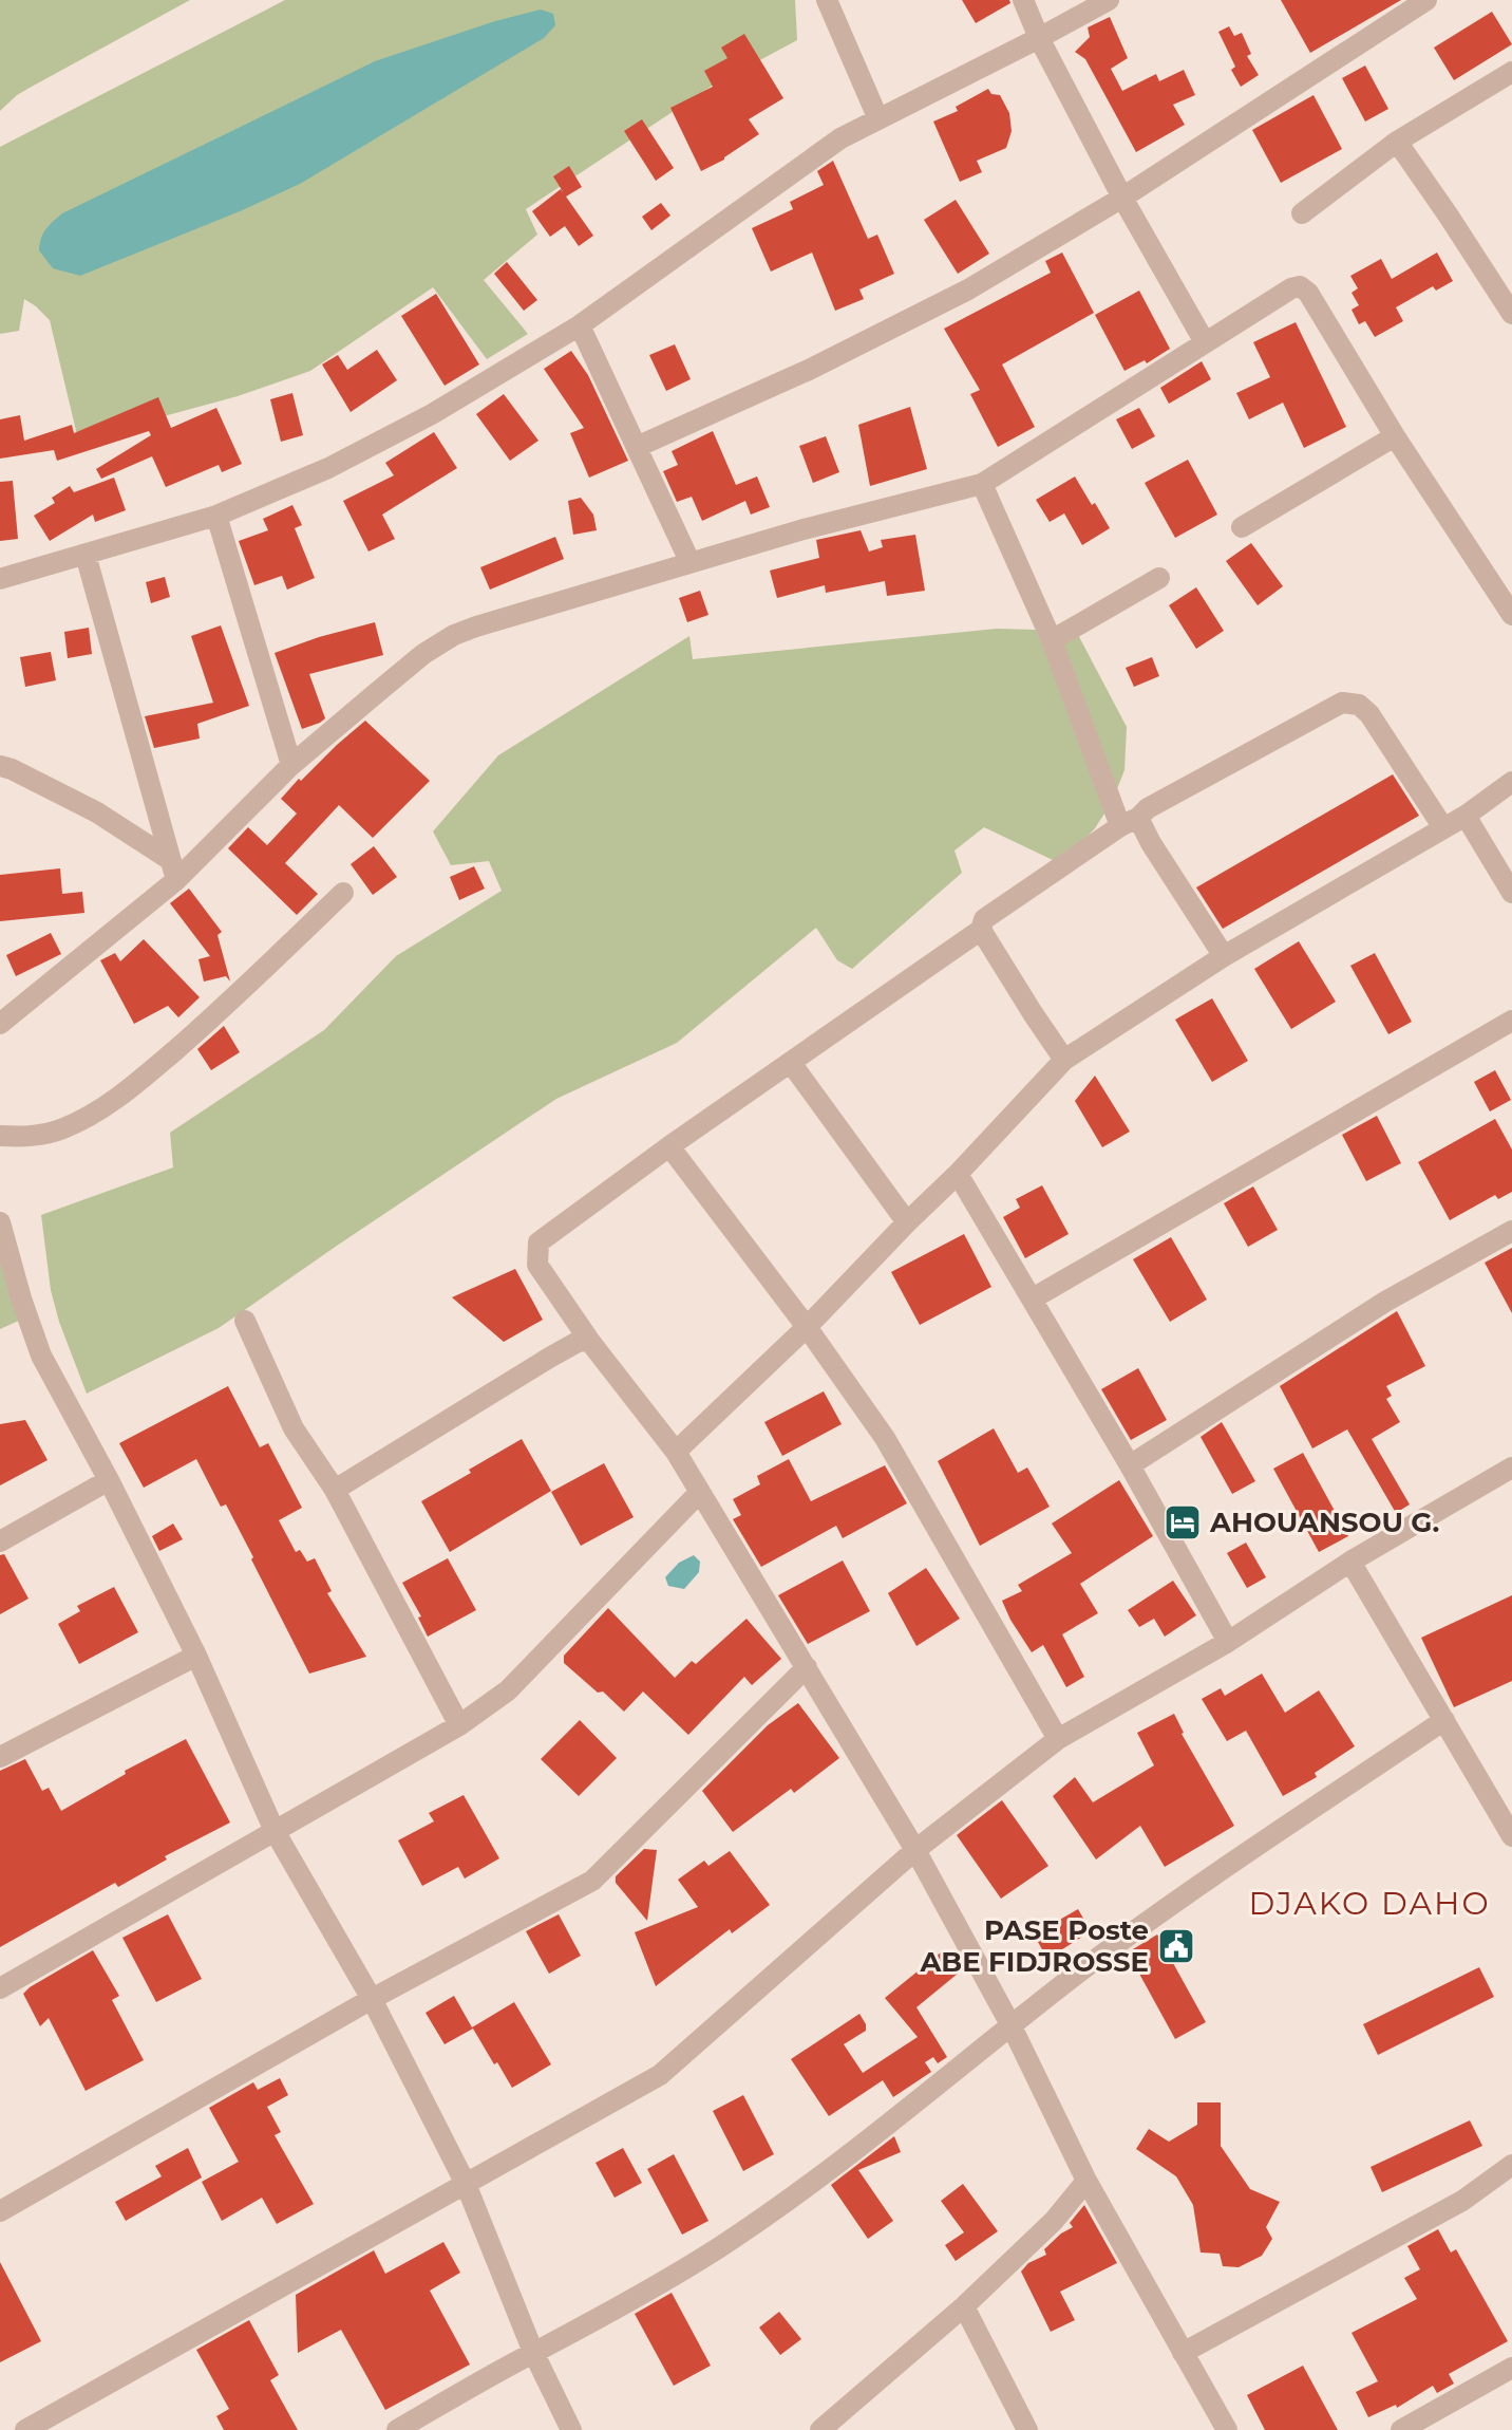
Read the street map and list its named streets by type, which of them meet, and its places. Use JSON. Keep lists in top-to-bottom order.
{
  "districts": ["DJAKO DAHO"],
  "places": {
    "hotel": ["AHOUANSOU G."],
    "public building": ["PASE Poste ABE FIDJROSSE"]
  }
}
